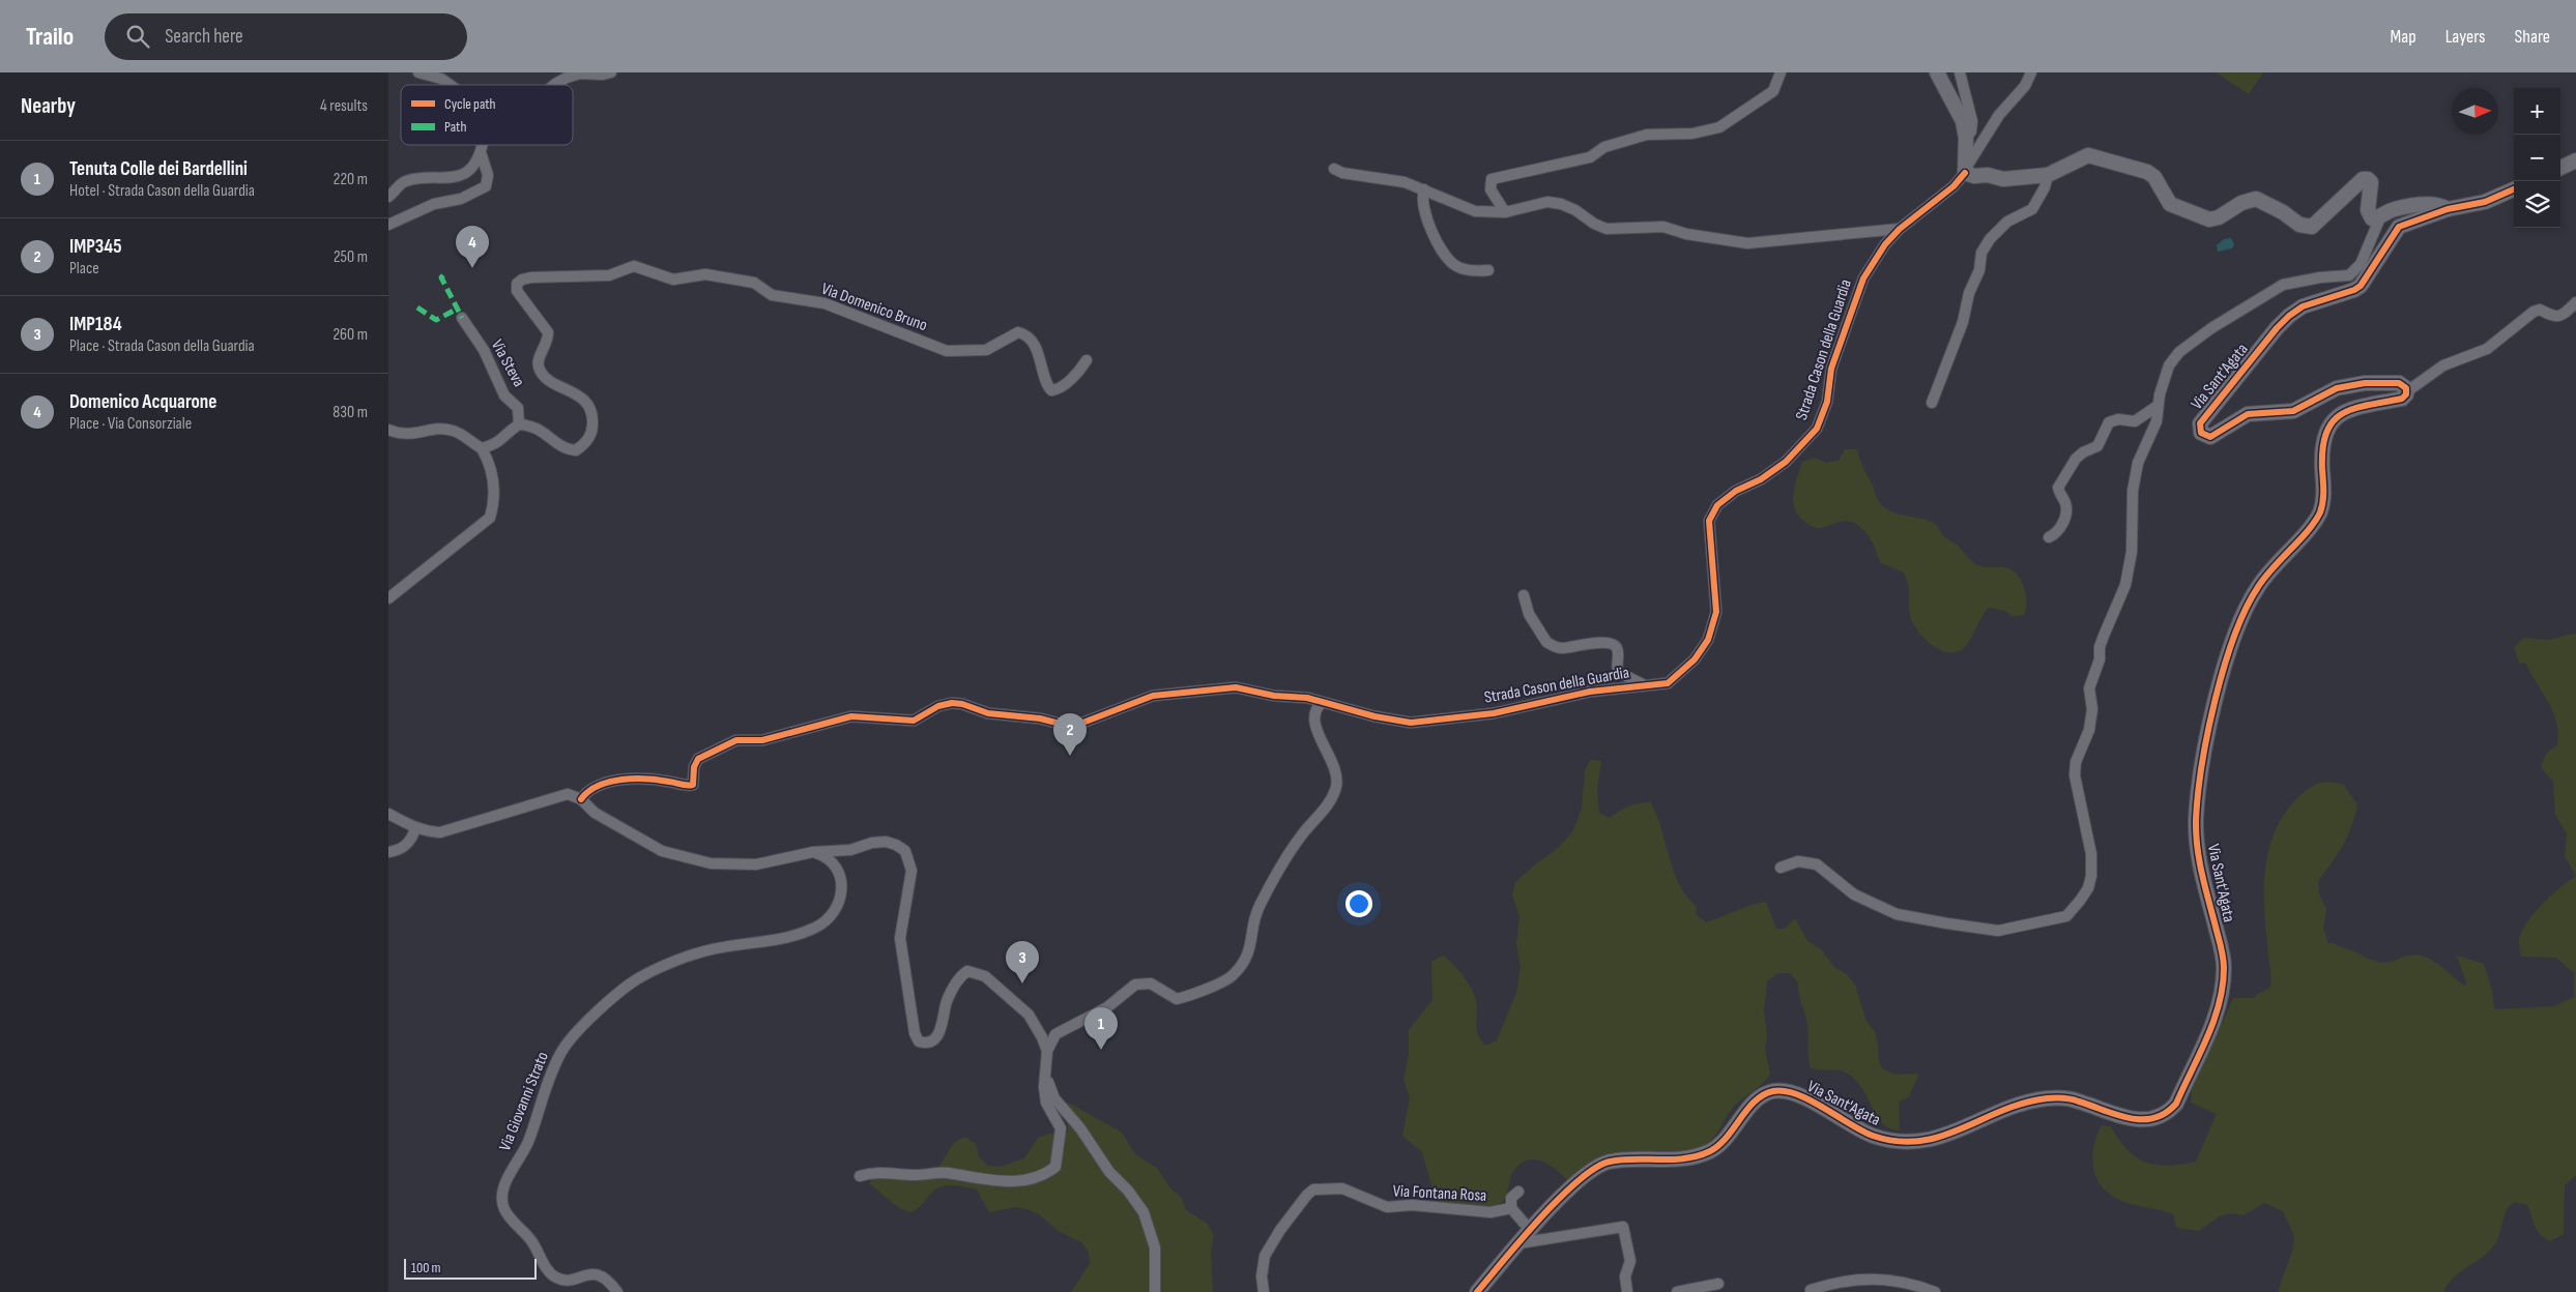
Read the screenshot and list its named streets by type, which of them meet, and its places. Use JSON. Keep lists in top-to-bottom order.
{
  "streets": {
    "street": [
      "Via Domenico Bruno",
      "Strada Cason della Guardia",
      "Via Steva",
      "Via Sant'Agata",
      "Via Giovanni Strato",
      "Via Fontana Rosa"
    ]
  },
  "crossings": [
    ["Via Domenico Bruno", "Via Steva"]
  ],
  "legend": ["Cycle path", "Path"],
  "scale_bar": "100 m",
  "north": "right",
  "page": {
    "header": "Trailo",
    "search": "Search here",
    "nav": ["Map", "Layers", "Share"],
    "heading": ["Nearby", "4 results"],
    "map_buttons": ["+", "−"],
    "list": [
      {
        "mark": "1",
        "name": "Tenuta Colle dei Bardellini",
        "note": "Hotel · Strada Cason della Guardia",
        "value": "220 m"
      },
      {
        "mark": "2",
        "name": "IMP345",
        "note": "Place",
        "value": "250 m"
      },
      {
        "mark": "3",
        "name": "IMP184",
        "note": "Place · Strada Cason della Guardia",
        "value": "260 m"
      },
      {
        "mark": "4",
        "name": "Domenico Acquarone",
        "note": "Place · Via Consorziale",
        "value": "830 m"
      }
    ],
    "pins": [
      "4",
      "2",
      "3",
      "1"
    ],
    "scale": "100 m"
  }
}
